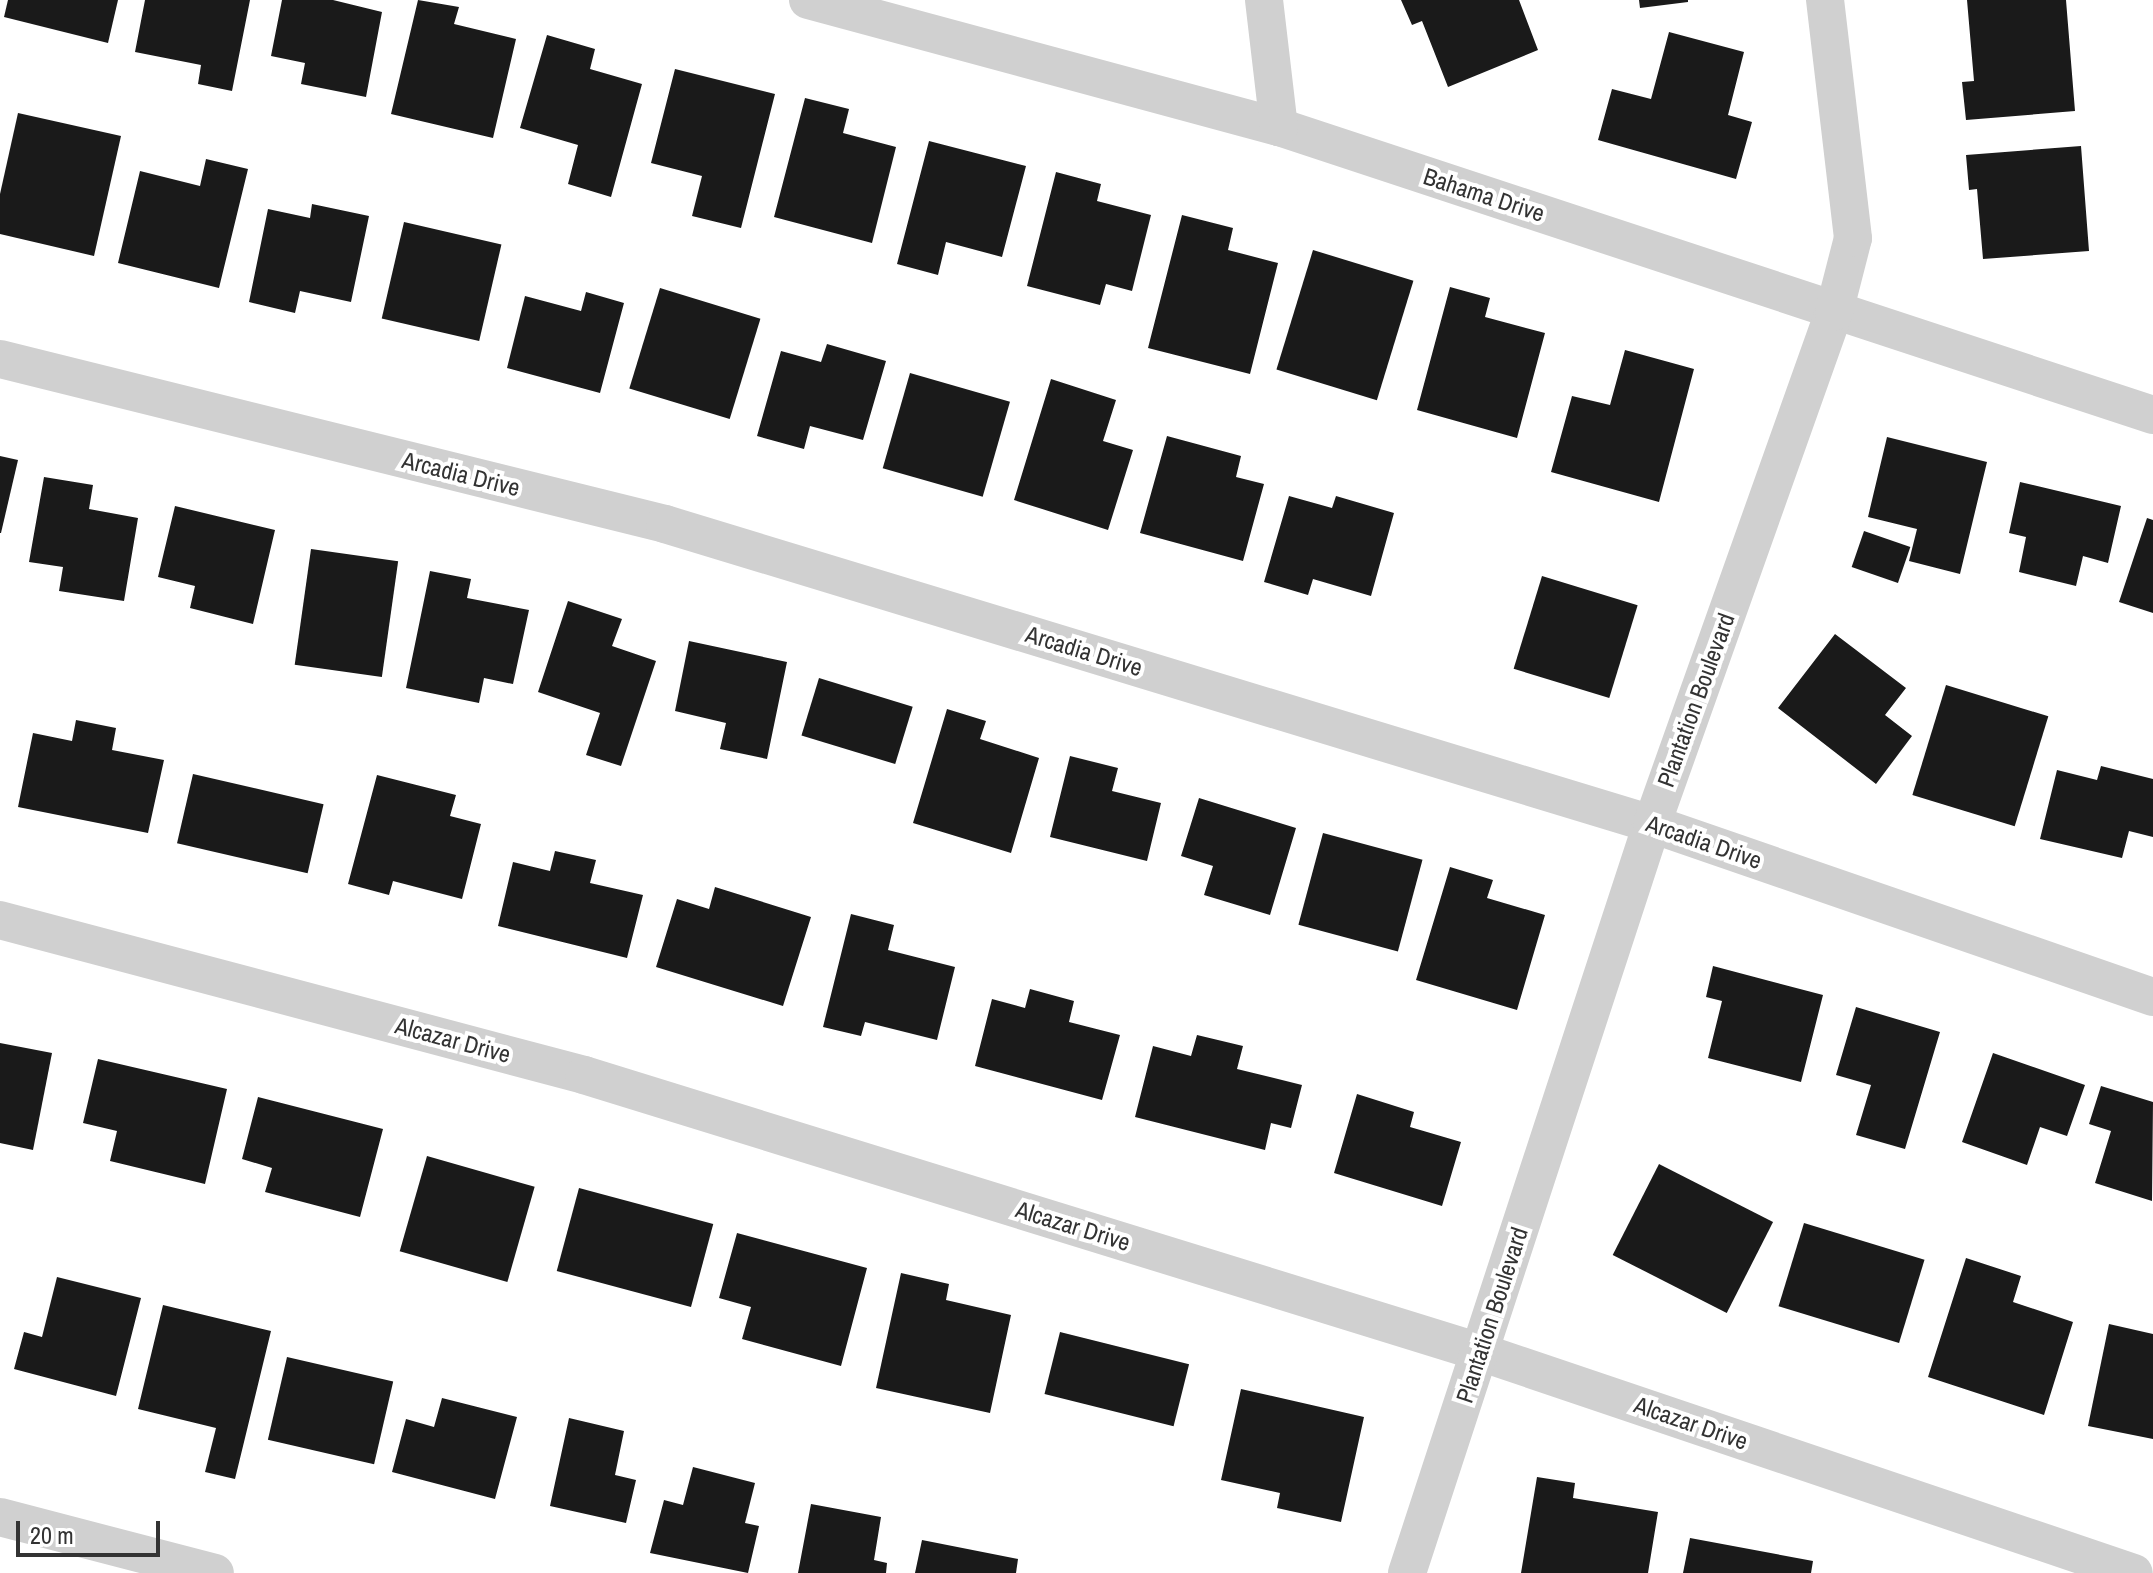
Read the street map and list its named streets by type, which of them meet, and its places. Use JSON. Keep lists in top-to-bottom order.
{
  "streets": {
    "street": [
      "Bahama Drive",
      "Arcadia Drive",
      "Plantation Boulevard",
      "Alcazar Drive"
    ]
  },
  "crossings": [
    ["Bahama Drive", "Plantation Boulevard"],
    ["Arcadia Drive", "Plantation Boulevard"],
    ["Plantation Boulevard", "Alcazar Drive"]
  ],
  "scale_bar": "20 m"
}
